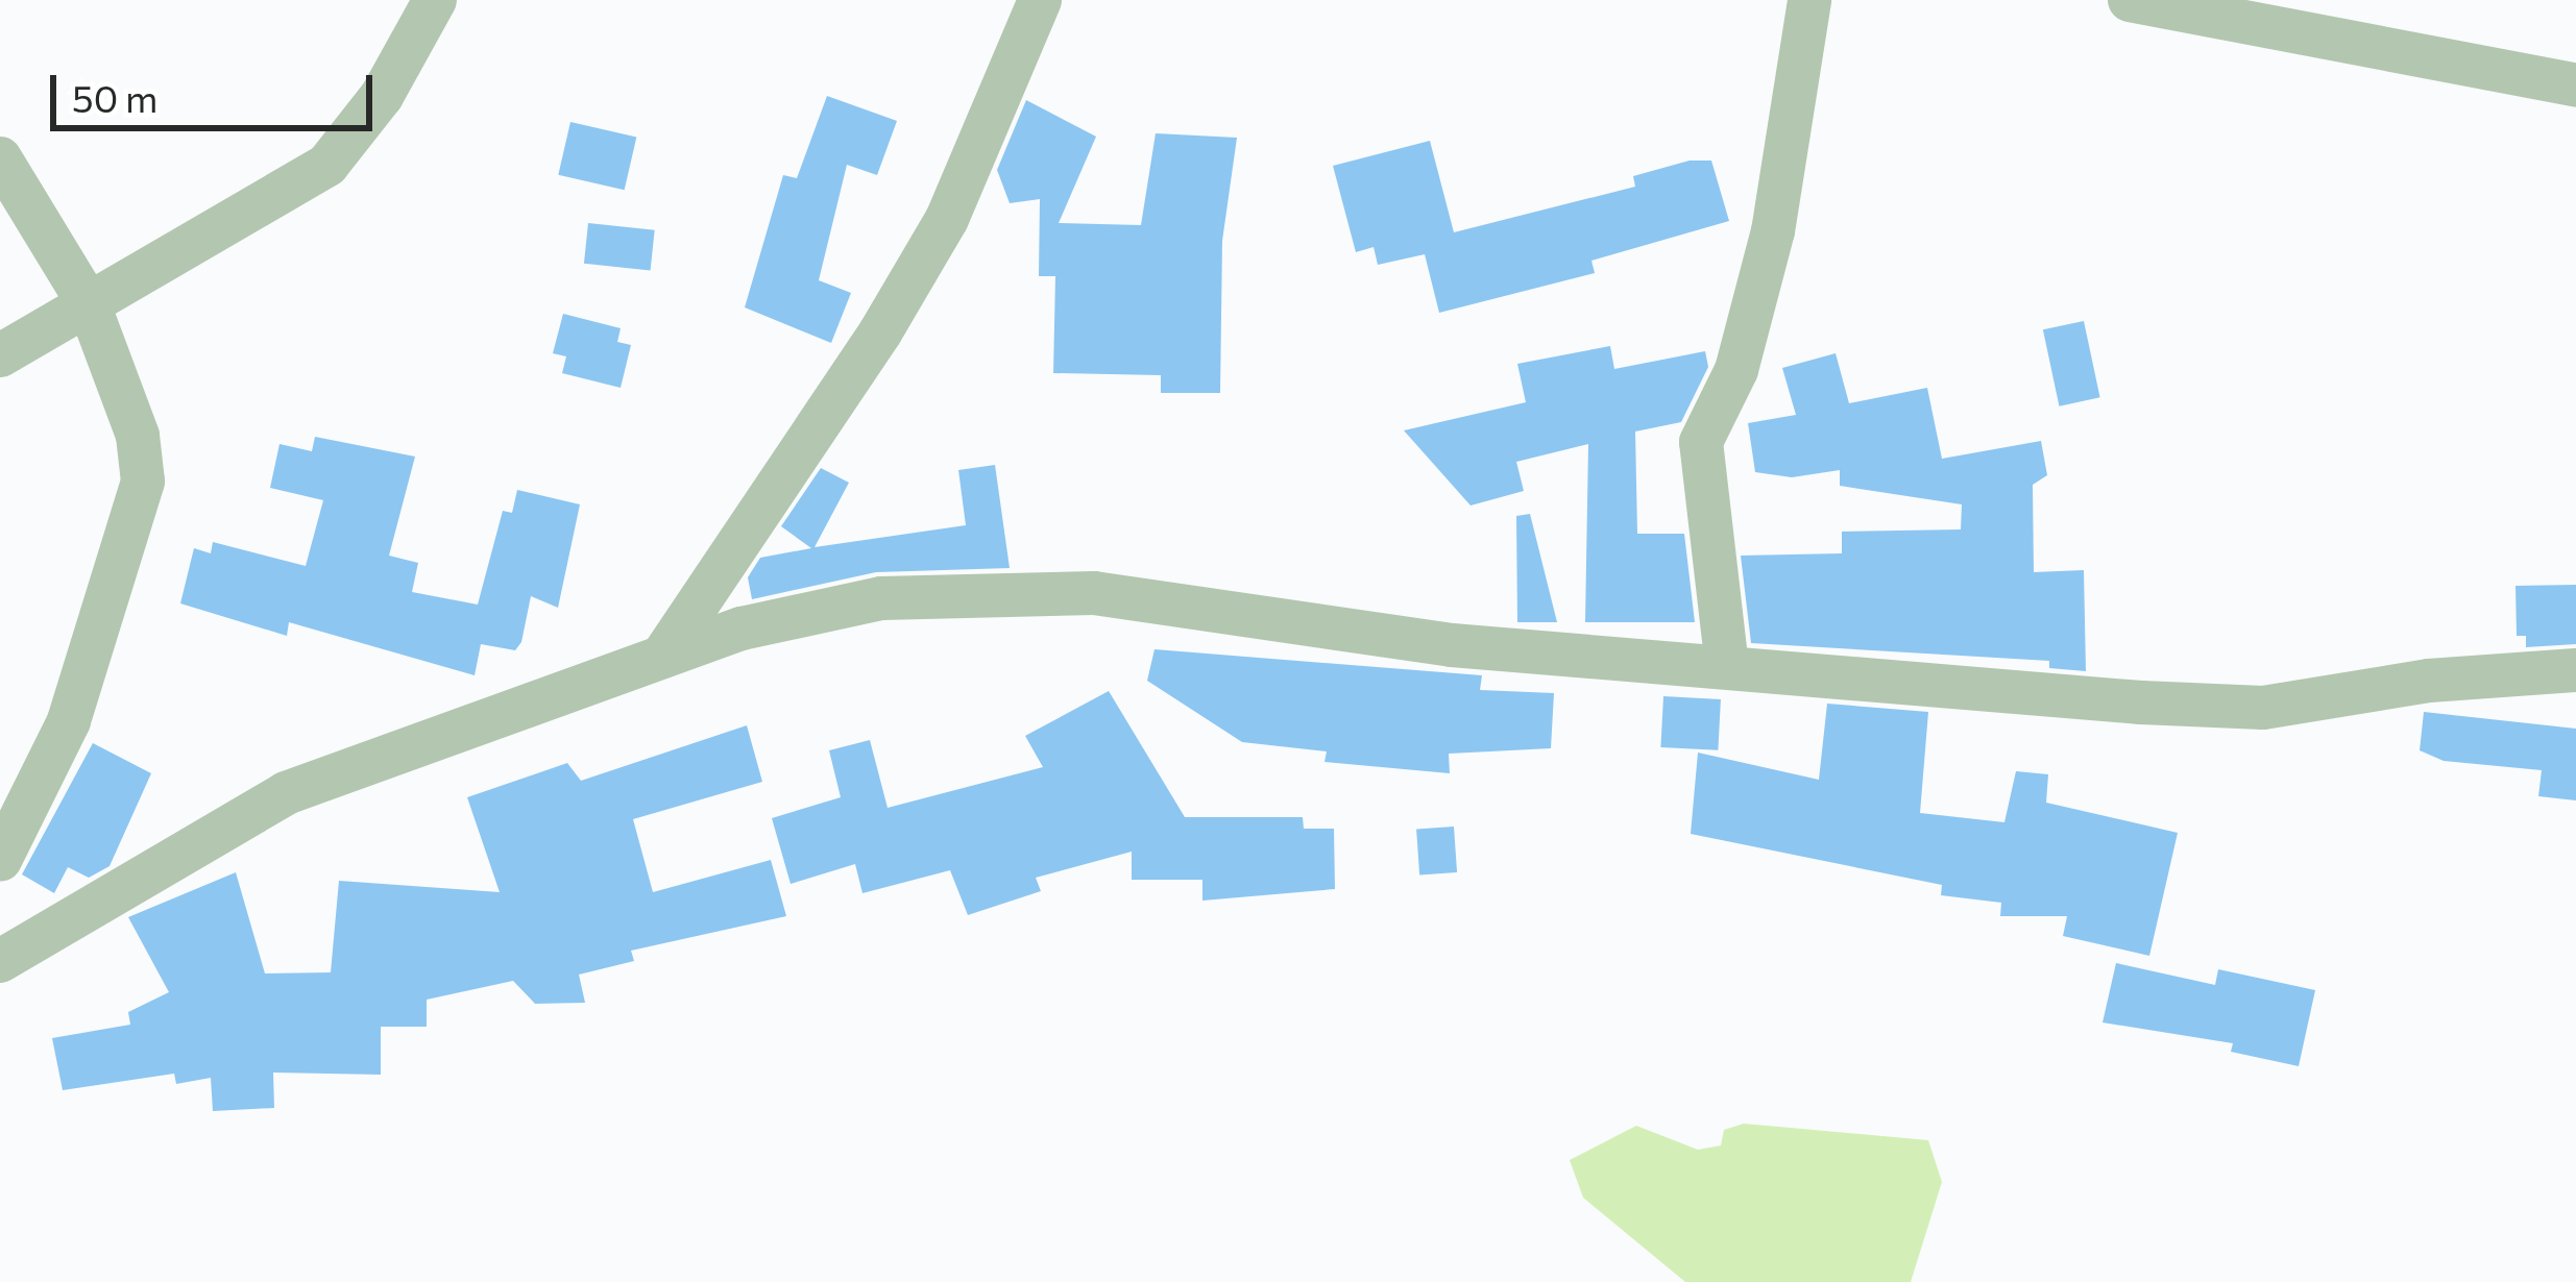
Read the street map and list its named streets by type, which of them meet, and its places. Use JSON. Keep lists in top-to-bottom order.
{
  "scale_bar": "50 m"
}
